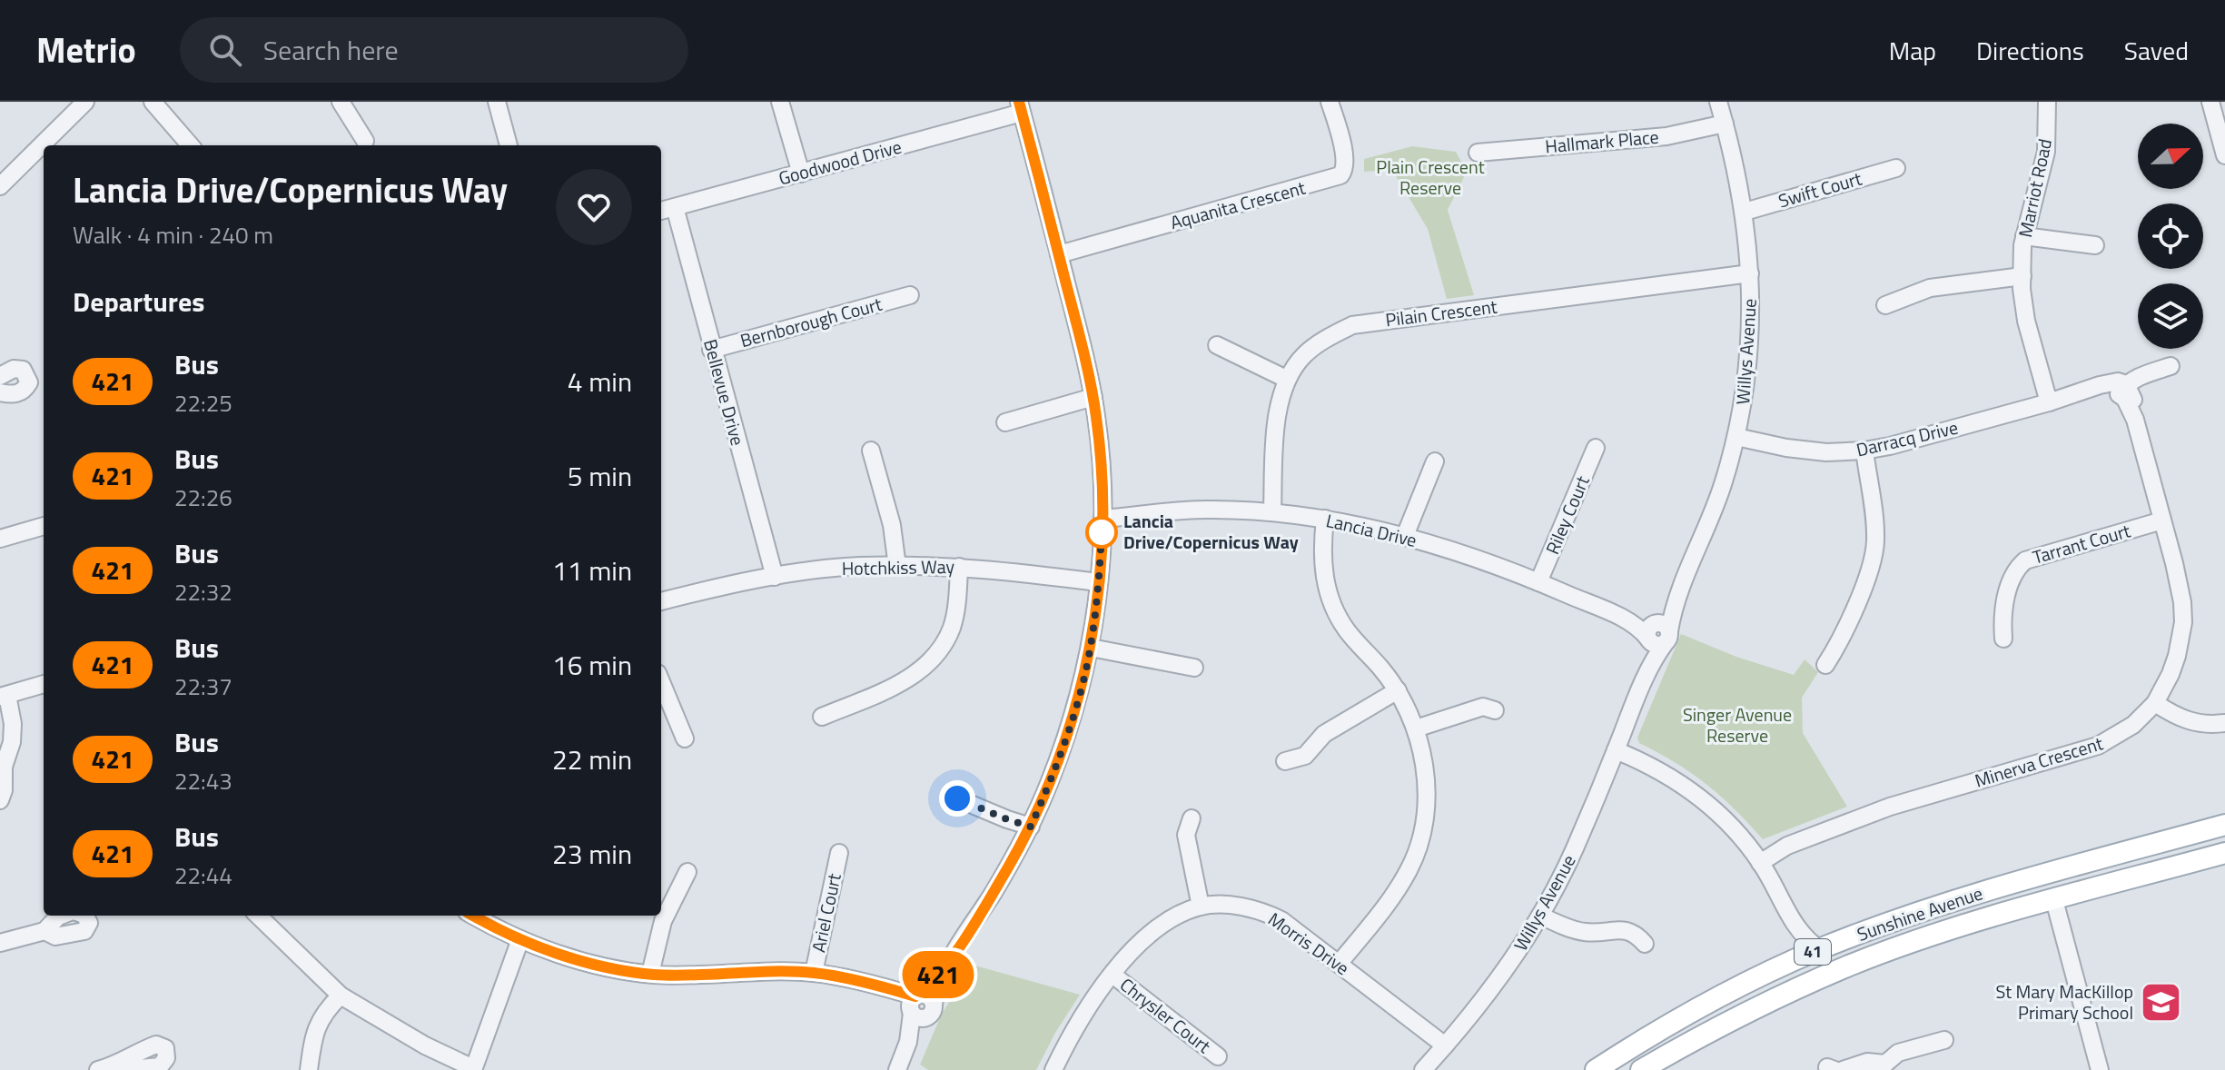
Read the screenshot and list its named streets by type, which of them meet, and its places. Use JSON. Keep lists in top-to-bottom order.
{
  "streets": {
    "main road": ["Sunshine Avenue", "41"],
    "street": [
      "Hallmark Place",
      "Goodwood Drive",
      "Marriot Road",
      "Swift Court",
      "Aquanita Crescent",
      "Pilain Crescent",
      "Bernborough Court",
      "Willys Avenue",
      "Bellevue Drive",
      "Darracq Drive",
      "Riley Court",
      "Lancia Drive",
      "Tarrant Court",
      "Hotchkiss Way",
      "Minerva Crescent",
      "Ariel Court",
      "Morris Drive",
      "Chrysler Court"
    ]
  },
  "crossings": [
    ["Hallmark Place", "Willys Avenue"],
    ["Goodwood Drive", "Bellevue Drive"],
    ["Marriot Road", "Darracq Drive"],
    ["Swift Court", "Willys Avenue"],
    ["Pilain Crescent", "Willys Avenue"],
    ["Pilain Crescent", "Lancia Drive"],
    ["Bernborough Court", "Bellevue Drive"],
    ["Willys Avenue", "Darracq Drive"],
    ["Willys Avenue", "Lancia Drive"],
    ["Willys Avenue", "Morris Drive"],
    ["Bellevue Drive", "Hotchkiss Way"],
    ["Darracq Drive", "Minerva Crescent"],
    ["Riley Court", "Lancia Drive"],
    ["Tarrant Court", "Minerva Crescent"],
    ["Morris Drive", "Chrysler Court"]
  ],
  "parks": ["Plain Crescent Reserve", "Singer Avenue Reserve"],
  "places": {
    "other": ["Lancia Drive/Copernicus Way"],
    "school or university": ["St Mary MacKillop Primary School"]
  },
  "lines": ["bus line 421"],
  "north": "right",
  "page": {
    "header": "Metrio",
    "search": "Search here",
    "nav": ["Map", "Directions", "Saved"],
    "on_map": "421",
    "heading": [
      ["Lancia Drive/Copernicus Way", "Walk · 4 min · 240 m"],
      "Departures"
    ],
    "list": [
      {
        "mark": "421",
        "name": "Bus",
        "note": "22:25",
        "value": "4 min"
      },
      {
        "mark": "421",
        "name": "Bus",
        "note": "22:26",
        "value": "5 min"
      },
      {
        "mark": "421",
        "name": "Bus",
        "note": "22:32",
        "value": "11 min"
      },
      {
        "mark": "421",
        "name": "Bus",
        "note": "22:37",
        "value": "16 min"
      },
      {
        "mark": "421",
        "name": "Bus",
        "note": "22:43",
        "value": "22 min"
      },
      {
        "mark": "421",
        "name": "Bus",
        "note": "22:44",
        "value": "23 min"
      }
    ]
  }
}
